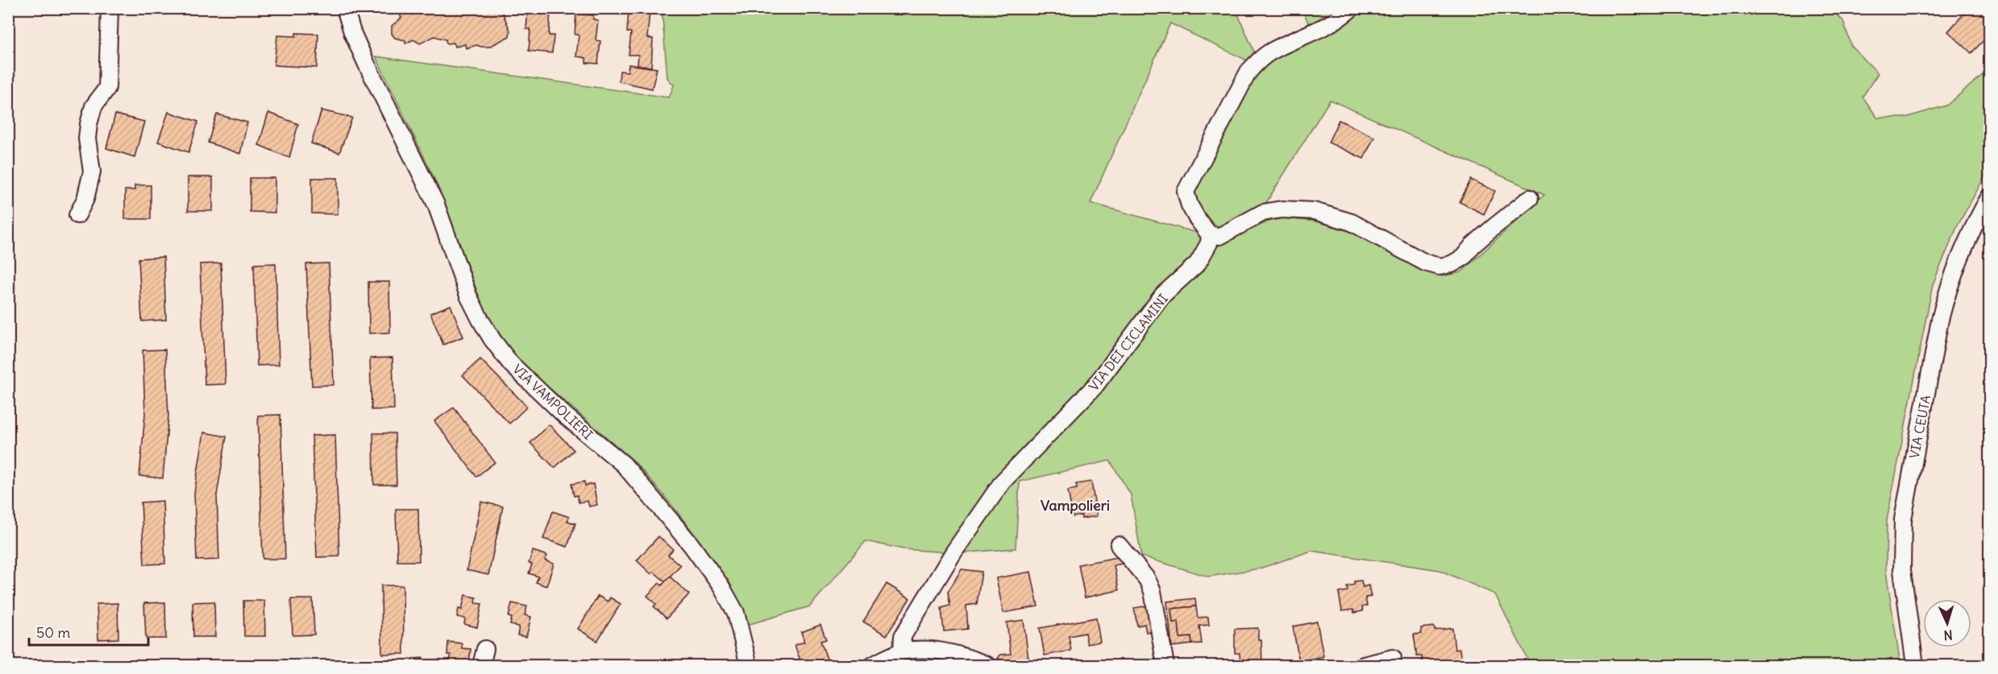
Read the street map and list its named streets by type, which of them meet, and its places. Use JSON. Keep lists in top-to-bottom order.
{
  "streets": {
    "street": ["VIA DEI CICLAMINI", "VIA VAMPOLIERI", "VIA CEUTA"]
  },
  "districts": ["Vampolieri"],
  "scale_bar": "50 m",
  "north": "bottom"
}
